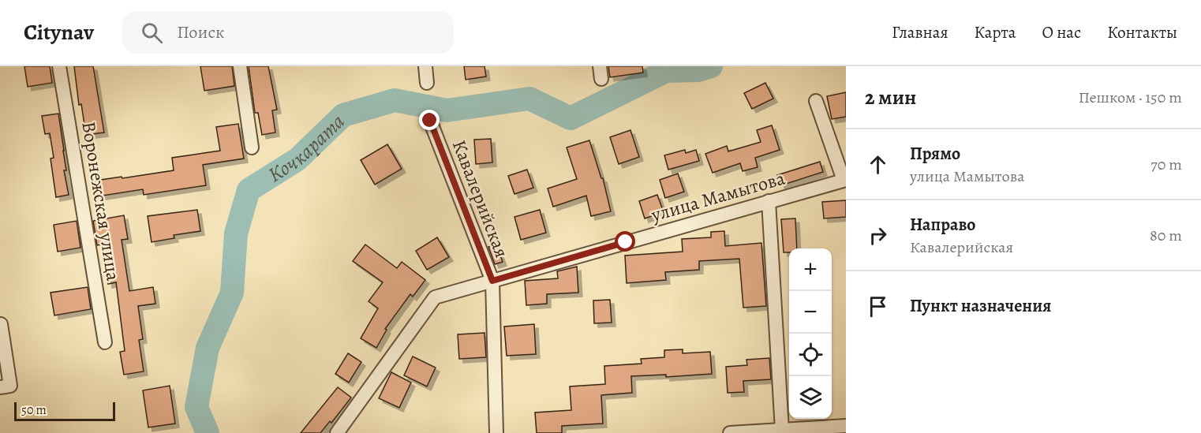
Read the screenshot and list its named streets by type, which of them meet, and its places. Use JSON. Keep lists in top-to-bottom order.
{
  "streets": {
    "street": ["улица Мамытова", "Кавалерийская", "Воронежская улица"]
  },
  "crossings": [
    ["улица Мамытова", "Кавалерийская"]
  ],
  "water": ["Кочкарата"],
  "scale_bar": "50 m",
  "page": {
    "header": "Citynav",
    "search": "Поиск",
    "nav": [
      "Главная",
      "Карта",
      "О нас",
      "Контакты"
    ],
    "heading": ["2 мин", "Пешком · 150 m"],
    "list": [
      ["Прямо", "улица Мамытова", "70 m"],
      ["Направо", "Кавалерийская", "80 m"],
      "Пункт назначения"
    ],
    "map_buttons": ["+", "−"],
    "scale": "50 m"
  }
}
